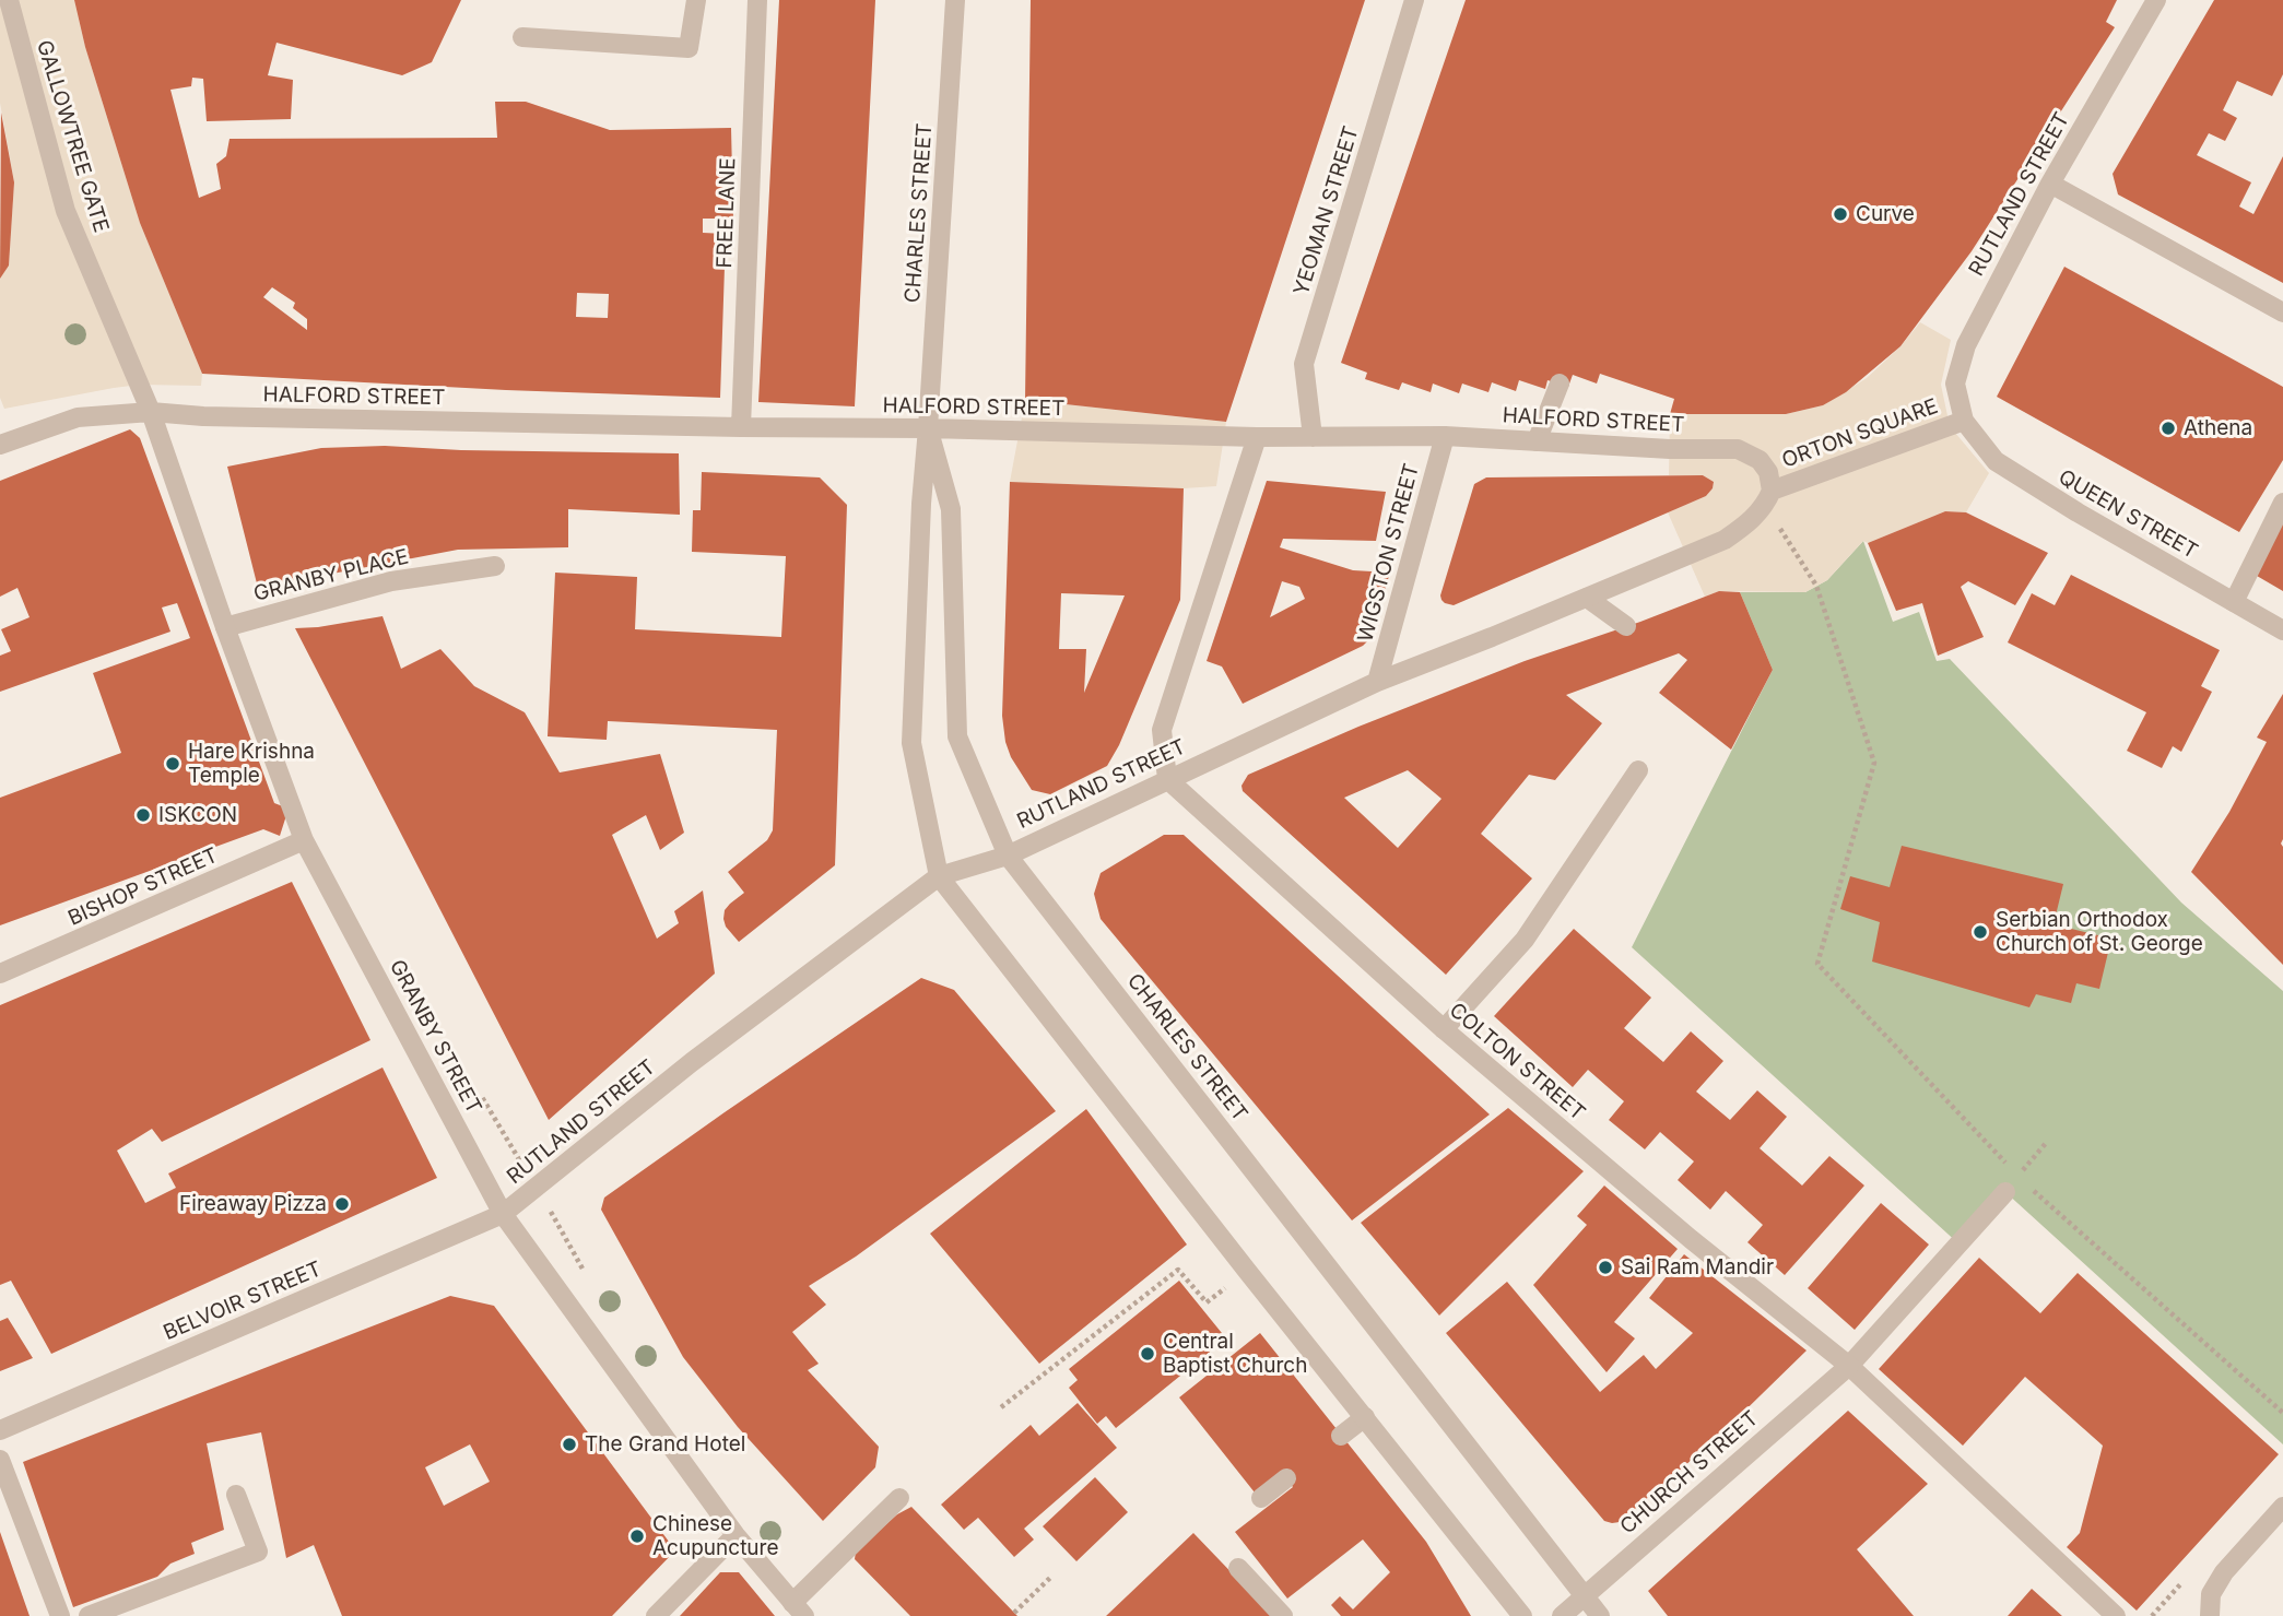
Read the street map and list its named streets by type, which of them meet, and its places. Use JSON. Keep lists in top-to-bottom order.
{
  "streets": {
    "street": [
      "GALLOWTREE GATE",
      "RUTLAND STREET",
      "YEOMAN STREET",
      "FREE LANE",
      "CHARLES STREET",
      "HALFORD STREET",
      "ORTON SQUARE",
      "QUEEN STREET",
      "WIGSTON STREET",
      "GRANBY PLACE",
      "BISHOP STREET",
      "GRANBY STREET",
      "COLTON STREET",
      "BELVOIR STREET",
      "CHURCH STREET"
    ]
  },
  "crossings": [
    ["GALLOWTREE GATE", "HALFORD STREET"],
    ["GALLOWTREE GATE", "GRANBY STREET"],
    ["RUTLAND STREET", "CHARLES STREET"],
    ["RUTLAND STREET", "HALFORD STREET"],
    ["RUTLAND STREET", "ORTON SQUARE"],
    ["RUTLAND STREET", "QUEEN STREET"],
    ["RUTLAND STREET", "WIGSTON STREET"],
    ["RUTLAND STREET", "GRANBY STREET"],
    ["RUTLAND STREET", "COLTON STREET"],
    ["RUTLAND STREET", "BELVOIR STREET"],
    ["YEOMAN STREET", "HALFORD STREET"],
    ["FREE LANE", "HALFORD STREET"],
    ["CHARLES STREET", "HALFORD STREET"],
    ["CHARLES STREET", "CHURCH STREET"],
    ["HALFORD STREET", "ORTON SQUARE"],
    ["HALFORD STREET", "WIGSTON STREET"],
    ["HALFORD STREET", "GRANBY STREET"],
    ["ORTON SQUARE", "QUEEN STREET"],
    ["GRANBY PLACE", "GRANBY STREET"],
    ["BISHOP STREET", "GRANBY STREET"],
    ["GRANBY STREET", "BELVOIR STREET"],
    ["COLTON STREET", "CHURCH STREET"]
  ],
  "places": [
    "Curve",
    "Athena",
    "Hare Krishna Temple",
    "ISKCON",
    "Serbian Orthodox Church of St. George",
    "Fireaway Pizza",
    "Sai Ram Mandir",
    "Central Baptist Church",
    "The Grand Hotel",
    "Chinese Acupuncture"
  ]
}
